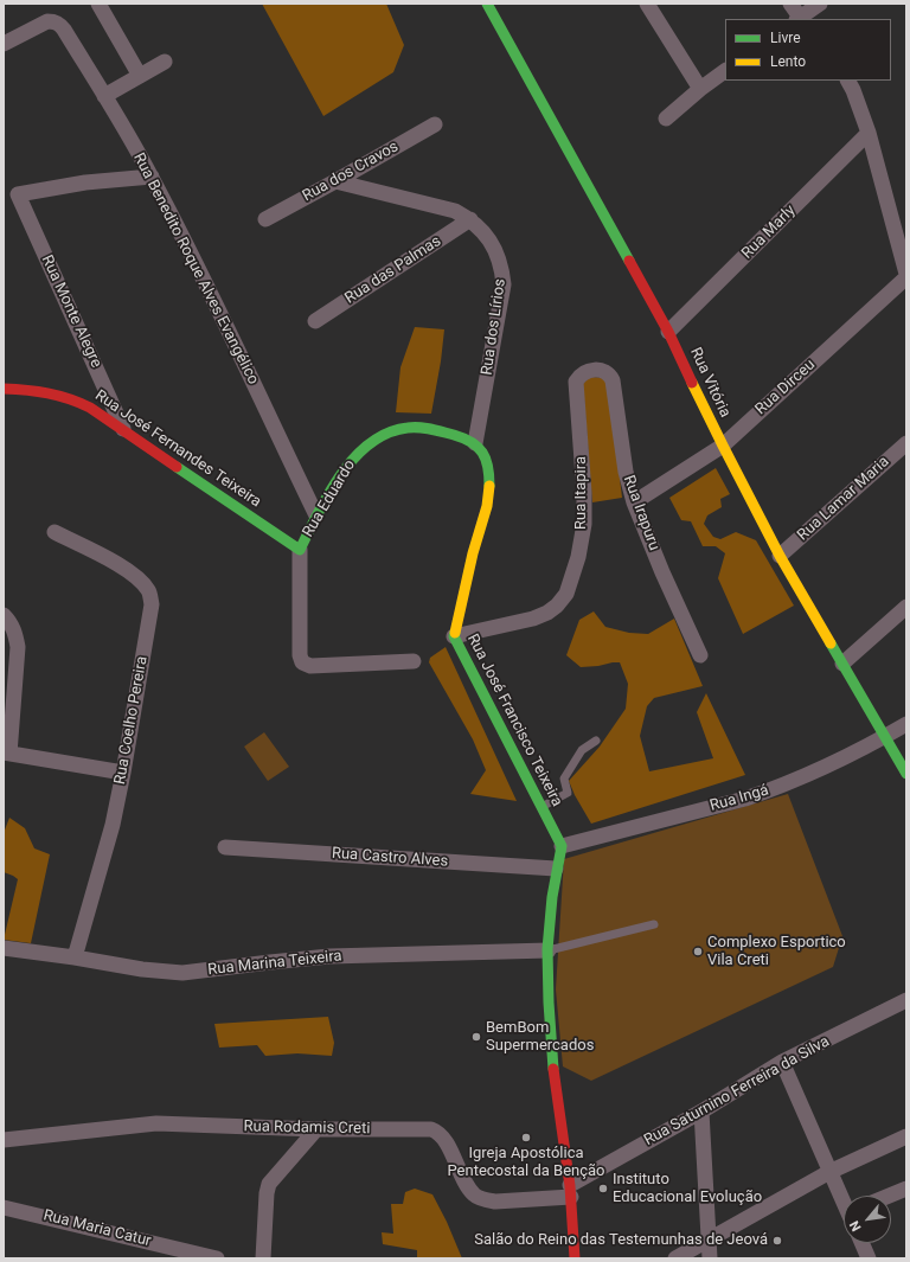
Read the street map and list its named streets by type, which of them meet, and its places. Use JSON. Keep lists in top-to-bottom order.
{
  "streets": {
    "street": [
      "Rua dos Cravos",
      "Rua Marly",
      "Rua Benedito Roque Alves Evangélico",
      "Rua das Palmas",
      "Rua Monte Alegre",
      "Rua dos Lírios",
      "Rua Vitória",
      "Rua Dirceu",
      "Rua José Fernandes Teixeira",
      "Rua Itapira",
      "Rua Eduardo",
      "Rua Lamar Maria",
      "Rua Irapuru",
      "Rua Coelho Pereira",
      "Rua José Francisco Teixeira",
      "Rua Ingá",
      "Rua Castro Alves",
      "Rua Marina Teixeira",
      "Rua Saturnino Ferreira da Silva",
      "Rua Rodamis Creti",
      "Rua Maria Catur"
    ]
  },
  "crossings": [
    ["Rua Marly", "Rua Vitória"],
    ["Rua Benedito Roque Alves Evangélico", "Rua Monte Alegre"],
    ["Rua Benedito Roque Alves Evangélico", "Rua Eduardo"],
    ["Rua das Palmas", "Rua dos Lírios"],
    ["Rua Monte Alegre", "Rua José Fernandes Teixeira"],
    ["Rua dos Lírios", "Rua Eduardo"],
    ["Rua dos Lírios", "Rua José Francisco Teixeira"],
    ["Rua Vitória", "Rua Dirceu"],
    ["Rua Vitória", "Rua Lamar Maria"],
    ["Rua Vitória", "Rua Ingá"],
    ["Rua Dirceu", "Rua Irapuru"],
    ["Rua José Fernandes Teixeira", "Rua Eduardo"],
    ["Rua Itapira", "Rua Irapuru"],
    ["Rua Itapira", "Rua José Francisco Teixeira"],
    ["Rua Eduardo", "Rua José Francisco Teixeira"],
    ["Rua Coelho Pereira", "Rua Marina Teixeira"],
    ["Rua José Francisco Teixeira", "Rua Ingá"],
    ["Rua Saturnino Ferreira da Silva", "Rua Rodamis Creti"]
  ],
  "places": [
    "Complexo Esportico Vila Creti",
    "BemBom Supermercados",
    "Igreja Apostólica Pentecostal da Benção",
    "Instituto Educacional Evolução",
    "Salão do Reino das Testemunhas de Jeová"
  ],
  "legend": ["Livre", "Lento"],
  "north": "bottom left"
}
